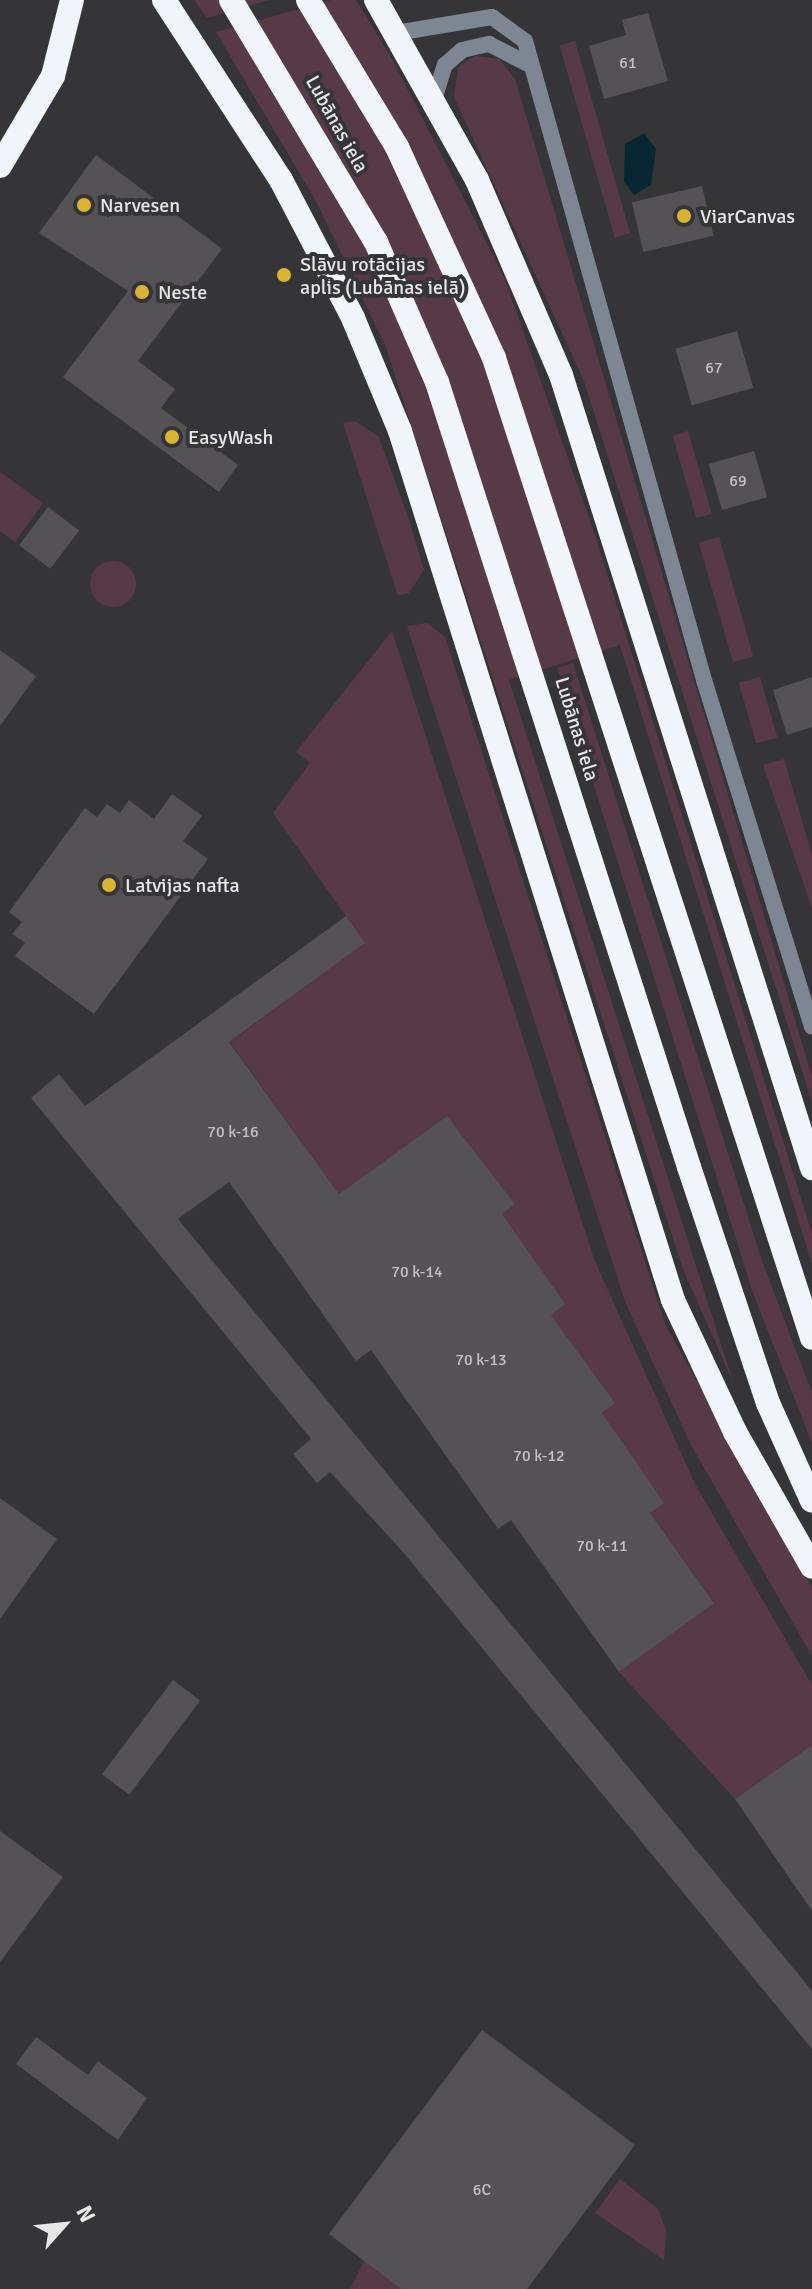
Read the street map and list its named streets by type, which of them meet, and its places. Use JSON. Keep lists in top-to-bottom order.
{
  "streets": {
    "highway": ["Lubānas iela"]
  },
  "places": [
    "Narvesen",
    "ViarCanvas",
    "Slāvu rotācijas aplis (Lubānas ielā)",
    "Neste",
    "EasyWash",
    "Latvijas nafta"
  ],
  "house_numbers": [
    "61",
    "67",
    "69",
    "70 k-16",
    "70 k-14",
    "70 k-13",
    "70 k-12",
    "70 k-11",
    "6C"
  ],
  "north": "top right"
}
